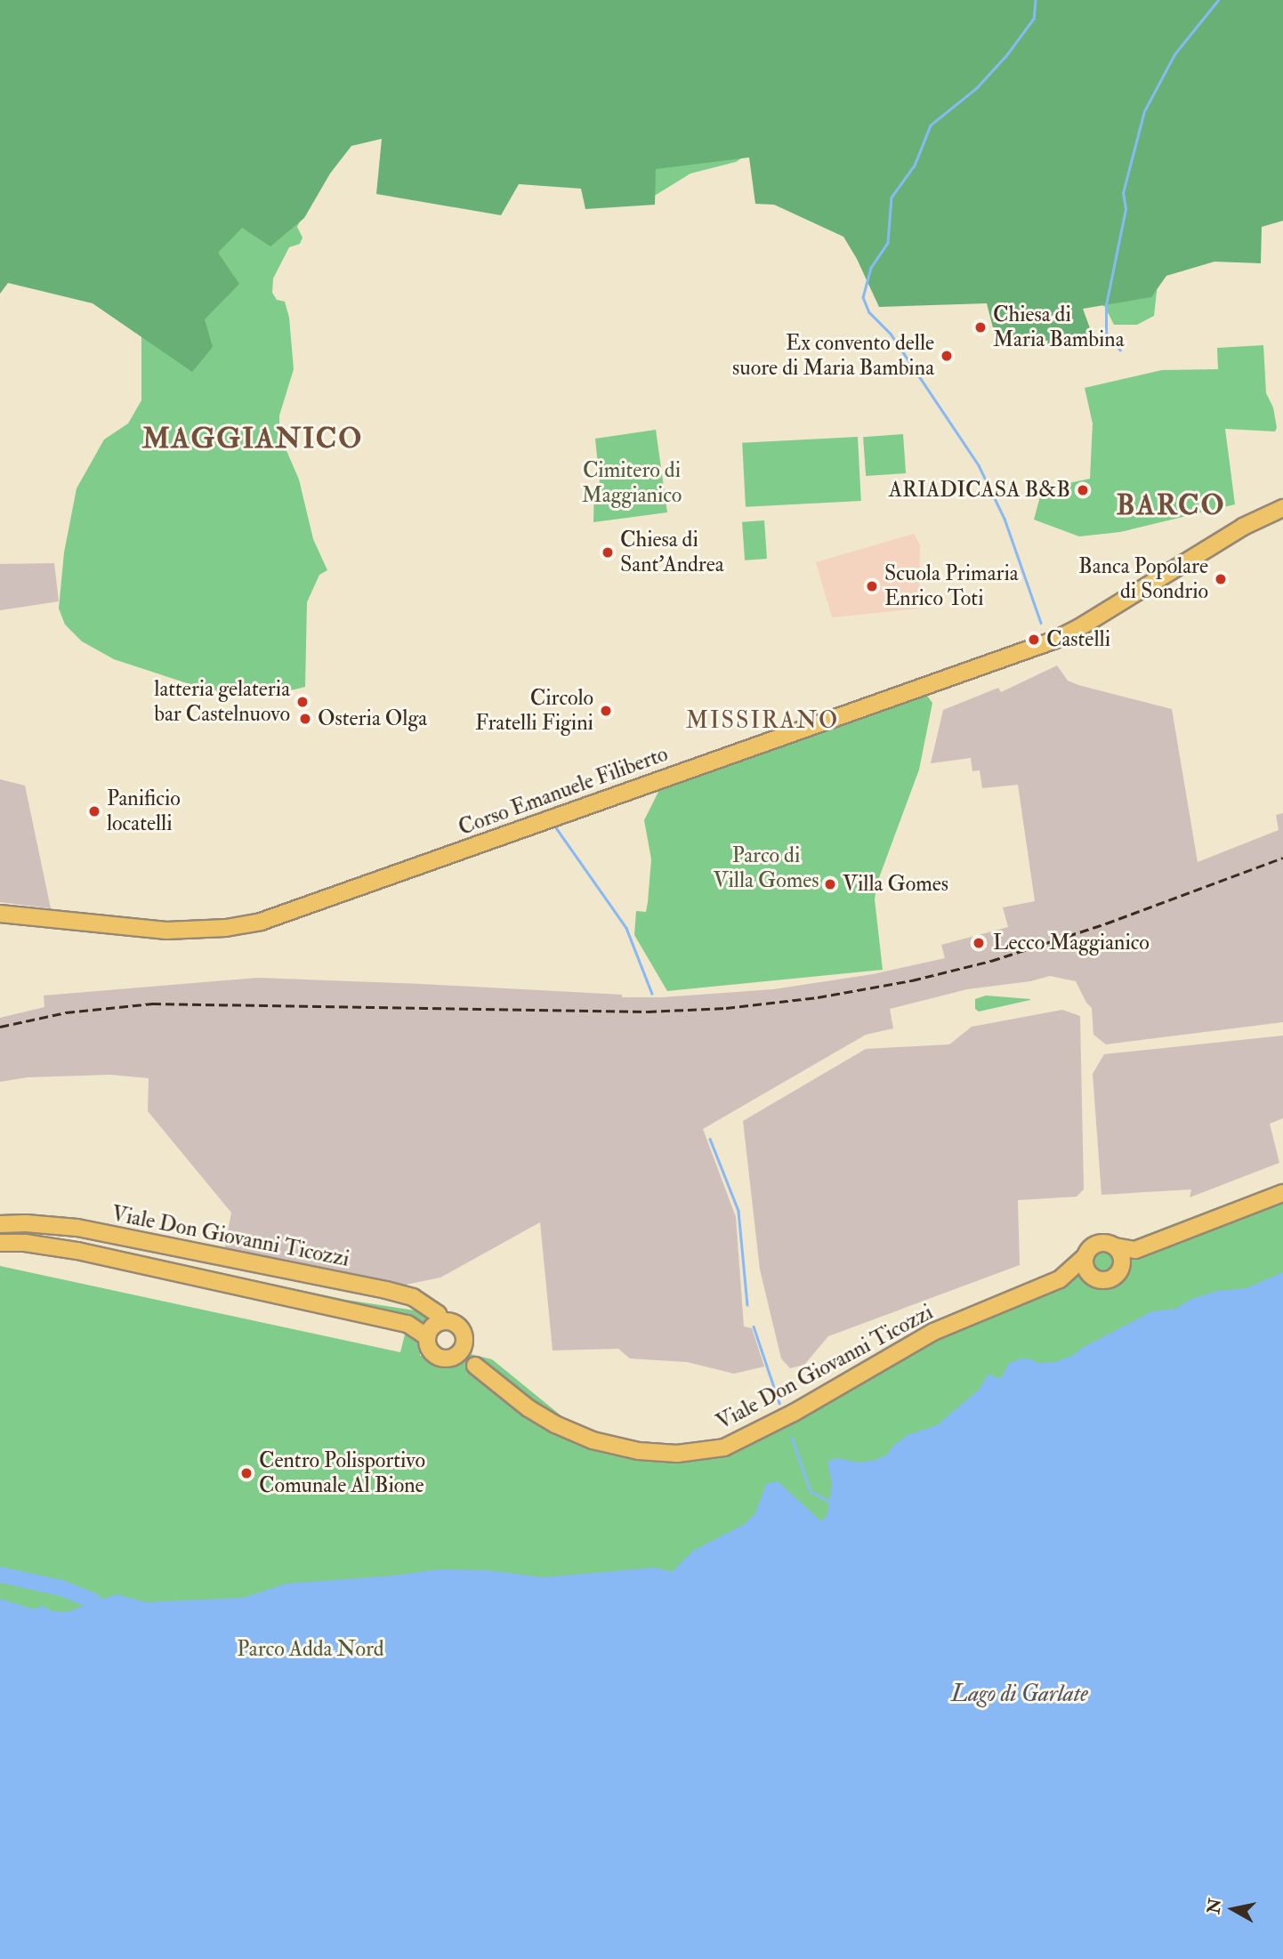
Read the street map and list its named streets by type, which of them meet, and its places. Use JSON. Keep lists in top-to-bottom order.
{
  "streets": {
    "main road": ["Corso Emanuele Filiberto", "Viale Don Giovanni Ticozzi"]
  },
  "districts": ["MAGGIANICO", "BARCO", "MISSIRANO"],
  "water": ["Lago di Garlate"],
  "parks": ["Cimitero di Maggianico", "Parco di Villa Gomes", "Parco Adda Nord"],
  "places": [
    "Chiesa di Maria Bambina",
    "Ex convento delle suore di Maria Bambina",
    "ARIADICASA B&B",
    "Chiesa di Sant'Andrea",
    "Banca Popolare di Sondrio",
    "Scuola Primaria Enrico Toti",
    "Castelli",
    "latteria gelateria bar Castelnuovo",
    "Circolo Fratelli Figini",
    "Osteria Olga",
    "Panificio locatelli",
    "Villa Gomes",
    "Lecco Maggianico",
    "Centro Polisportivo Comunale Al Bione"
  ],
  "north": "left"
}
